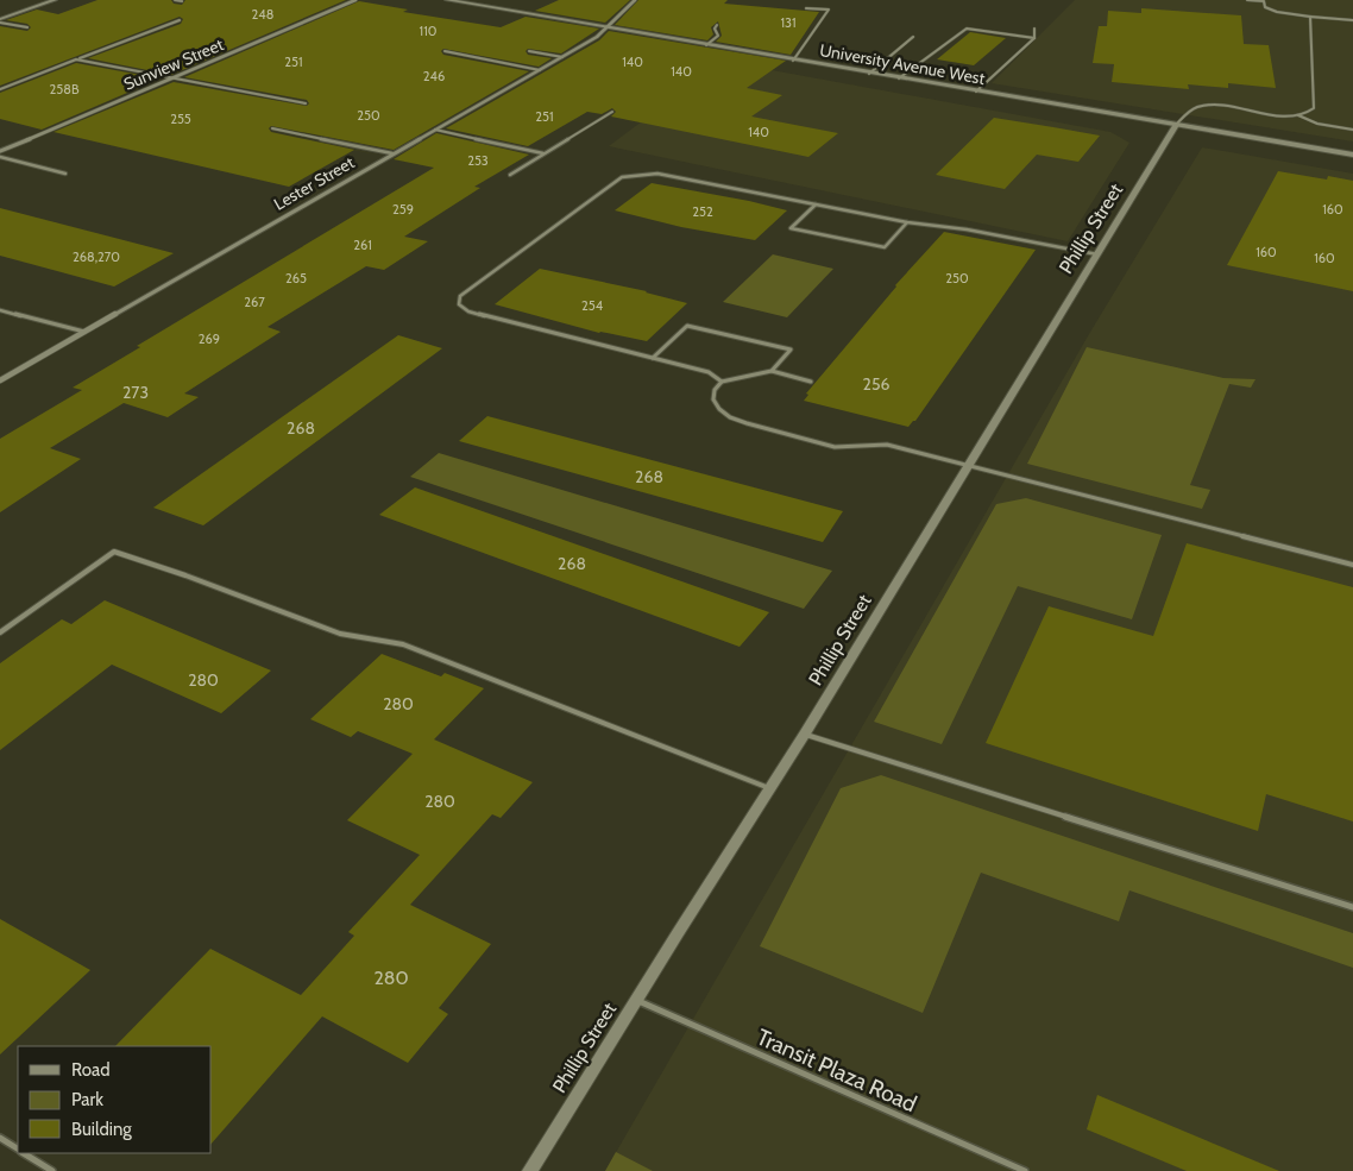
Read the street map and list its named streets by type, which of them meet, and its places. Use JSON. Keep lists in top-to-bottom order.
{
  "streets": {
    "main road": ["University Avenue West"],
    "street": ["Sunview Street", "Lester Street", "Phillip Street"],
    "lane": ["Transit Plaza Road"]
  },
  "crossings": [
    ["University Avenue West", "Lester Street"],
    ["University Avenue West", "Phillip Street"],
    ["Phillip Street", "Transit Plaza Road"]
  ],
  "house_numbers": [
    "248",
    "131",
    "110",
    "251",
    "140",
    "140",
    "246",
    "258B",
    "250",
    "251",
    "255",
    "140",
    "253",
    "259",
    "160",
    "252",
    "261",
    "160",
    "268,270",
    "160",
    "265",
    "250",
    "267",
    "254",
    "269",
    "256",
    "273",
    "268",
    "268",
    "268",
    "280",
    "280",
    "280",
    "280"
  ],
  "legend": ["Road", "Park", "Building"]
}
